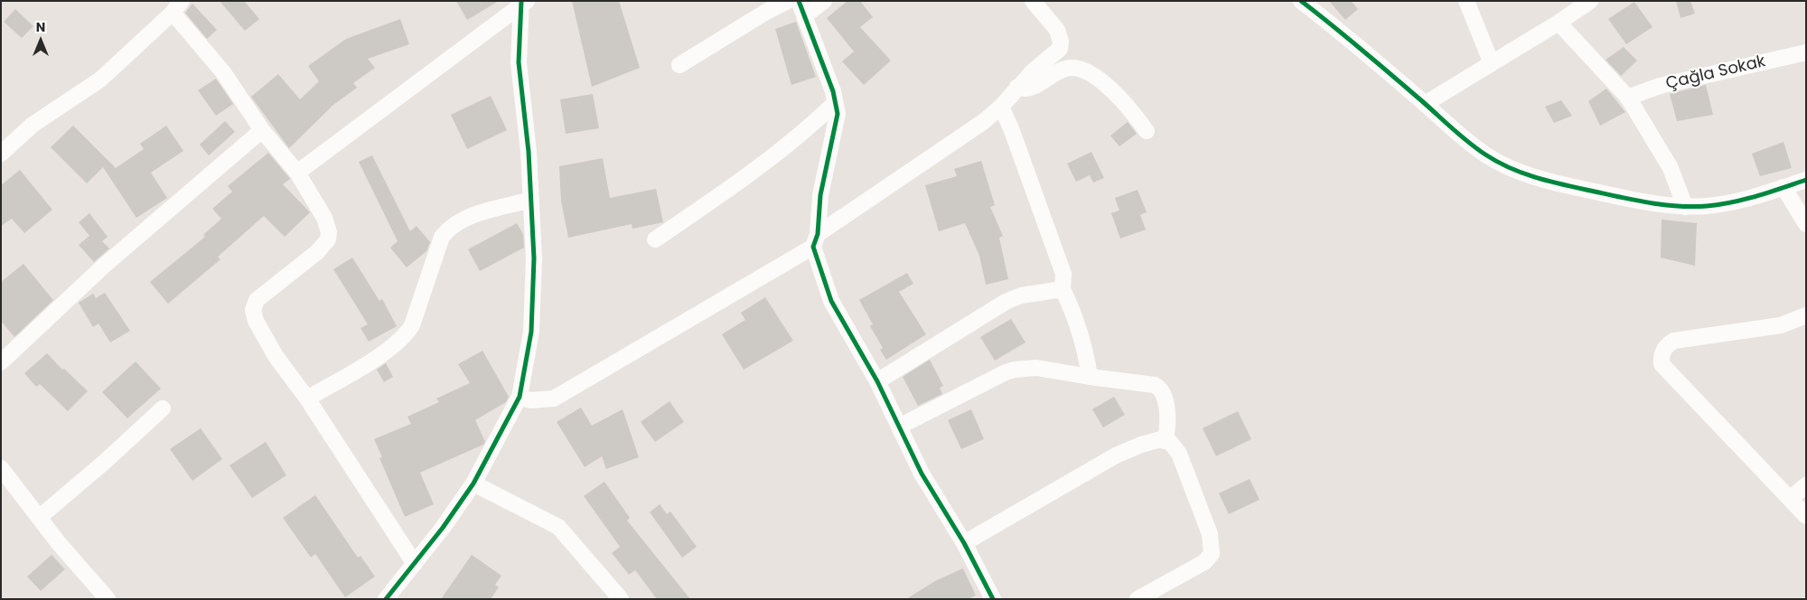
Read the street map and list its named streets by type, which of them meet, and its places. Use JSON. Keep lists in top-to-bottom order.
{
  "streets": {
    "street": ["Çağla Sokak"]
  },
  "north": "top"
}
